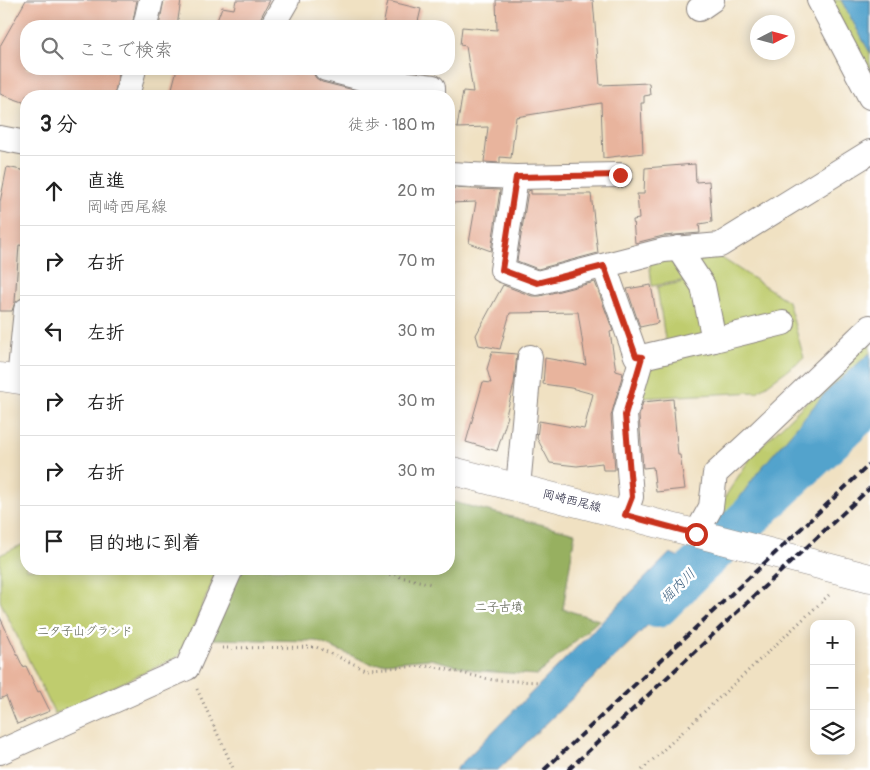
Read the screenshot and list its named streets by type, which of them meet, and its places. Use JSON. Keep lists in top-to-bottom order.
{
  "streets": {
    "main road": ["岡崎西尾線"]
  },
  "water": ["堀内川"],
  "parks": ["二子古墳", "二タ子山グランド"],
  "north": "right",
  "page": {
    "search": "ここで検索",
    "heading": ["3 分", "徒歩 · 180 m"],
    "list": [
      ["直進", "岡崎西尾線", "20 m"],
      ["右折", "70 m"],
      ["左折", "30 m"],
      ["右折", "30 m"],
      ["右折", "30 m"],
      "目的地に到着"
    ],
    "map_buttons": ["+", "−"]
  }
}
